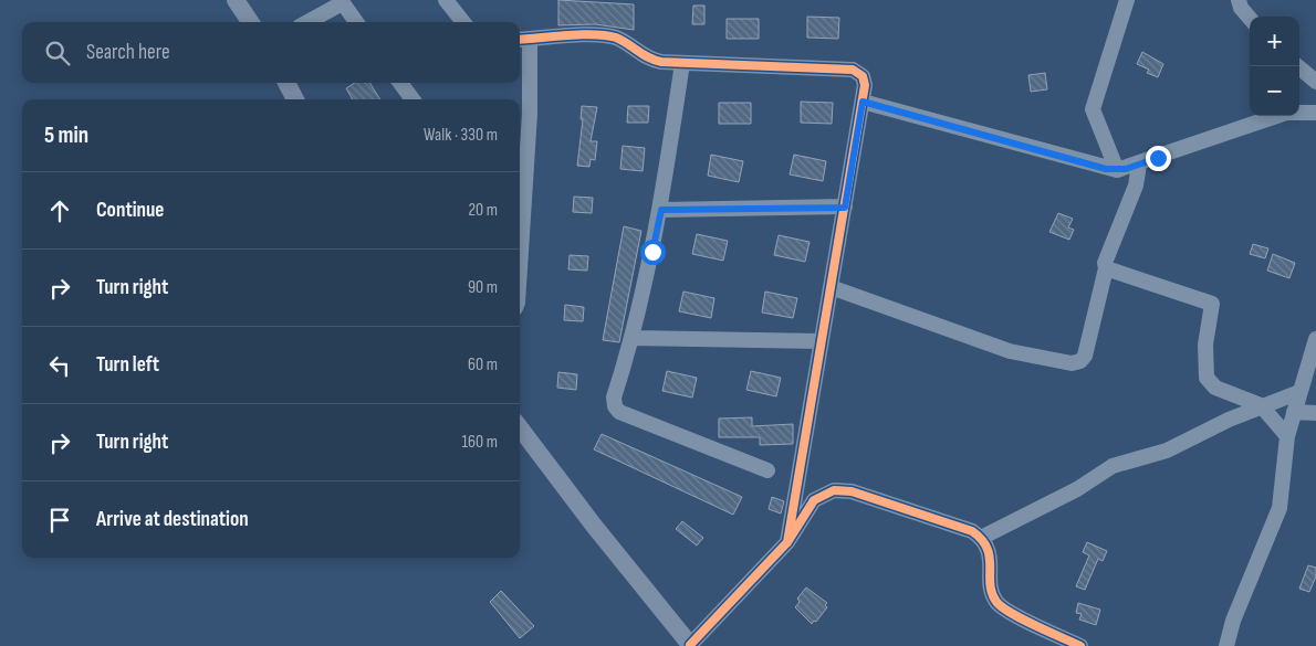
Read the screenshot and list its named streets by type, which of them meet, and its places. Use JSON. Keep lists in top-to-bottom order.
{
  "page": {
    "map_buttons": ["+", "−"],
    "search": "Search here",
    "heading": ["5 min", "Walk · 330 m"],
    "list": [
      ["Continue", "20 m"],
      ["Turn right", "90 m"],
      ["Turn left", "60 m"],
      ["Turn right", "160 m"],
      "Arrive at destination"
    ]
  }
}
